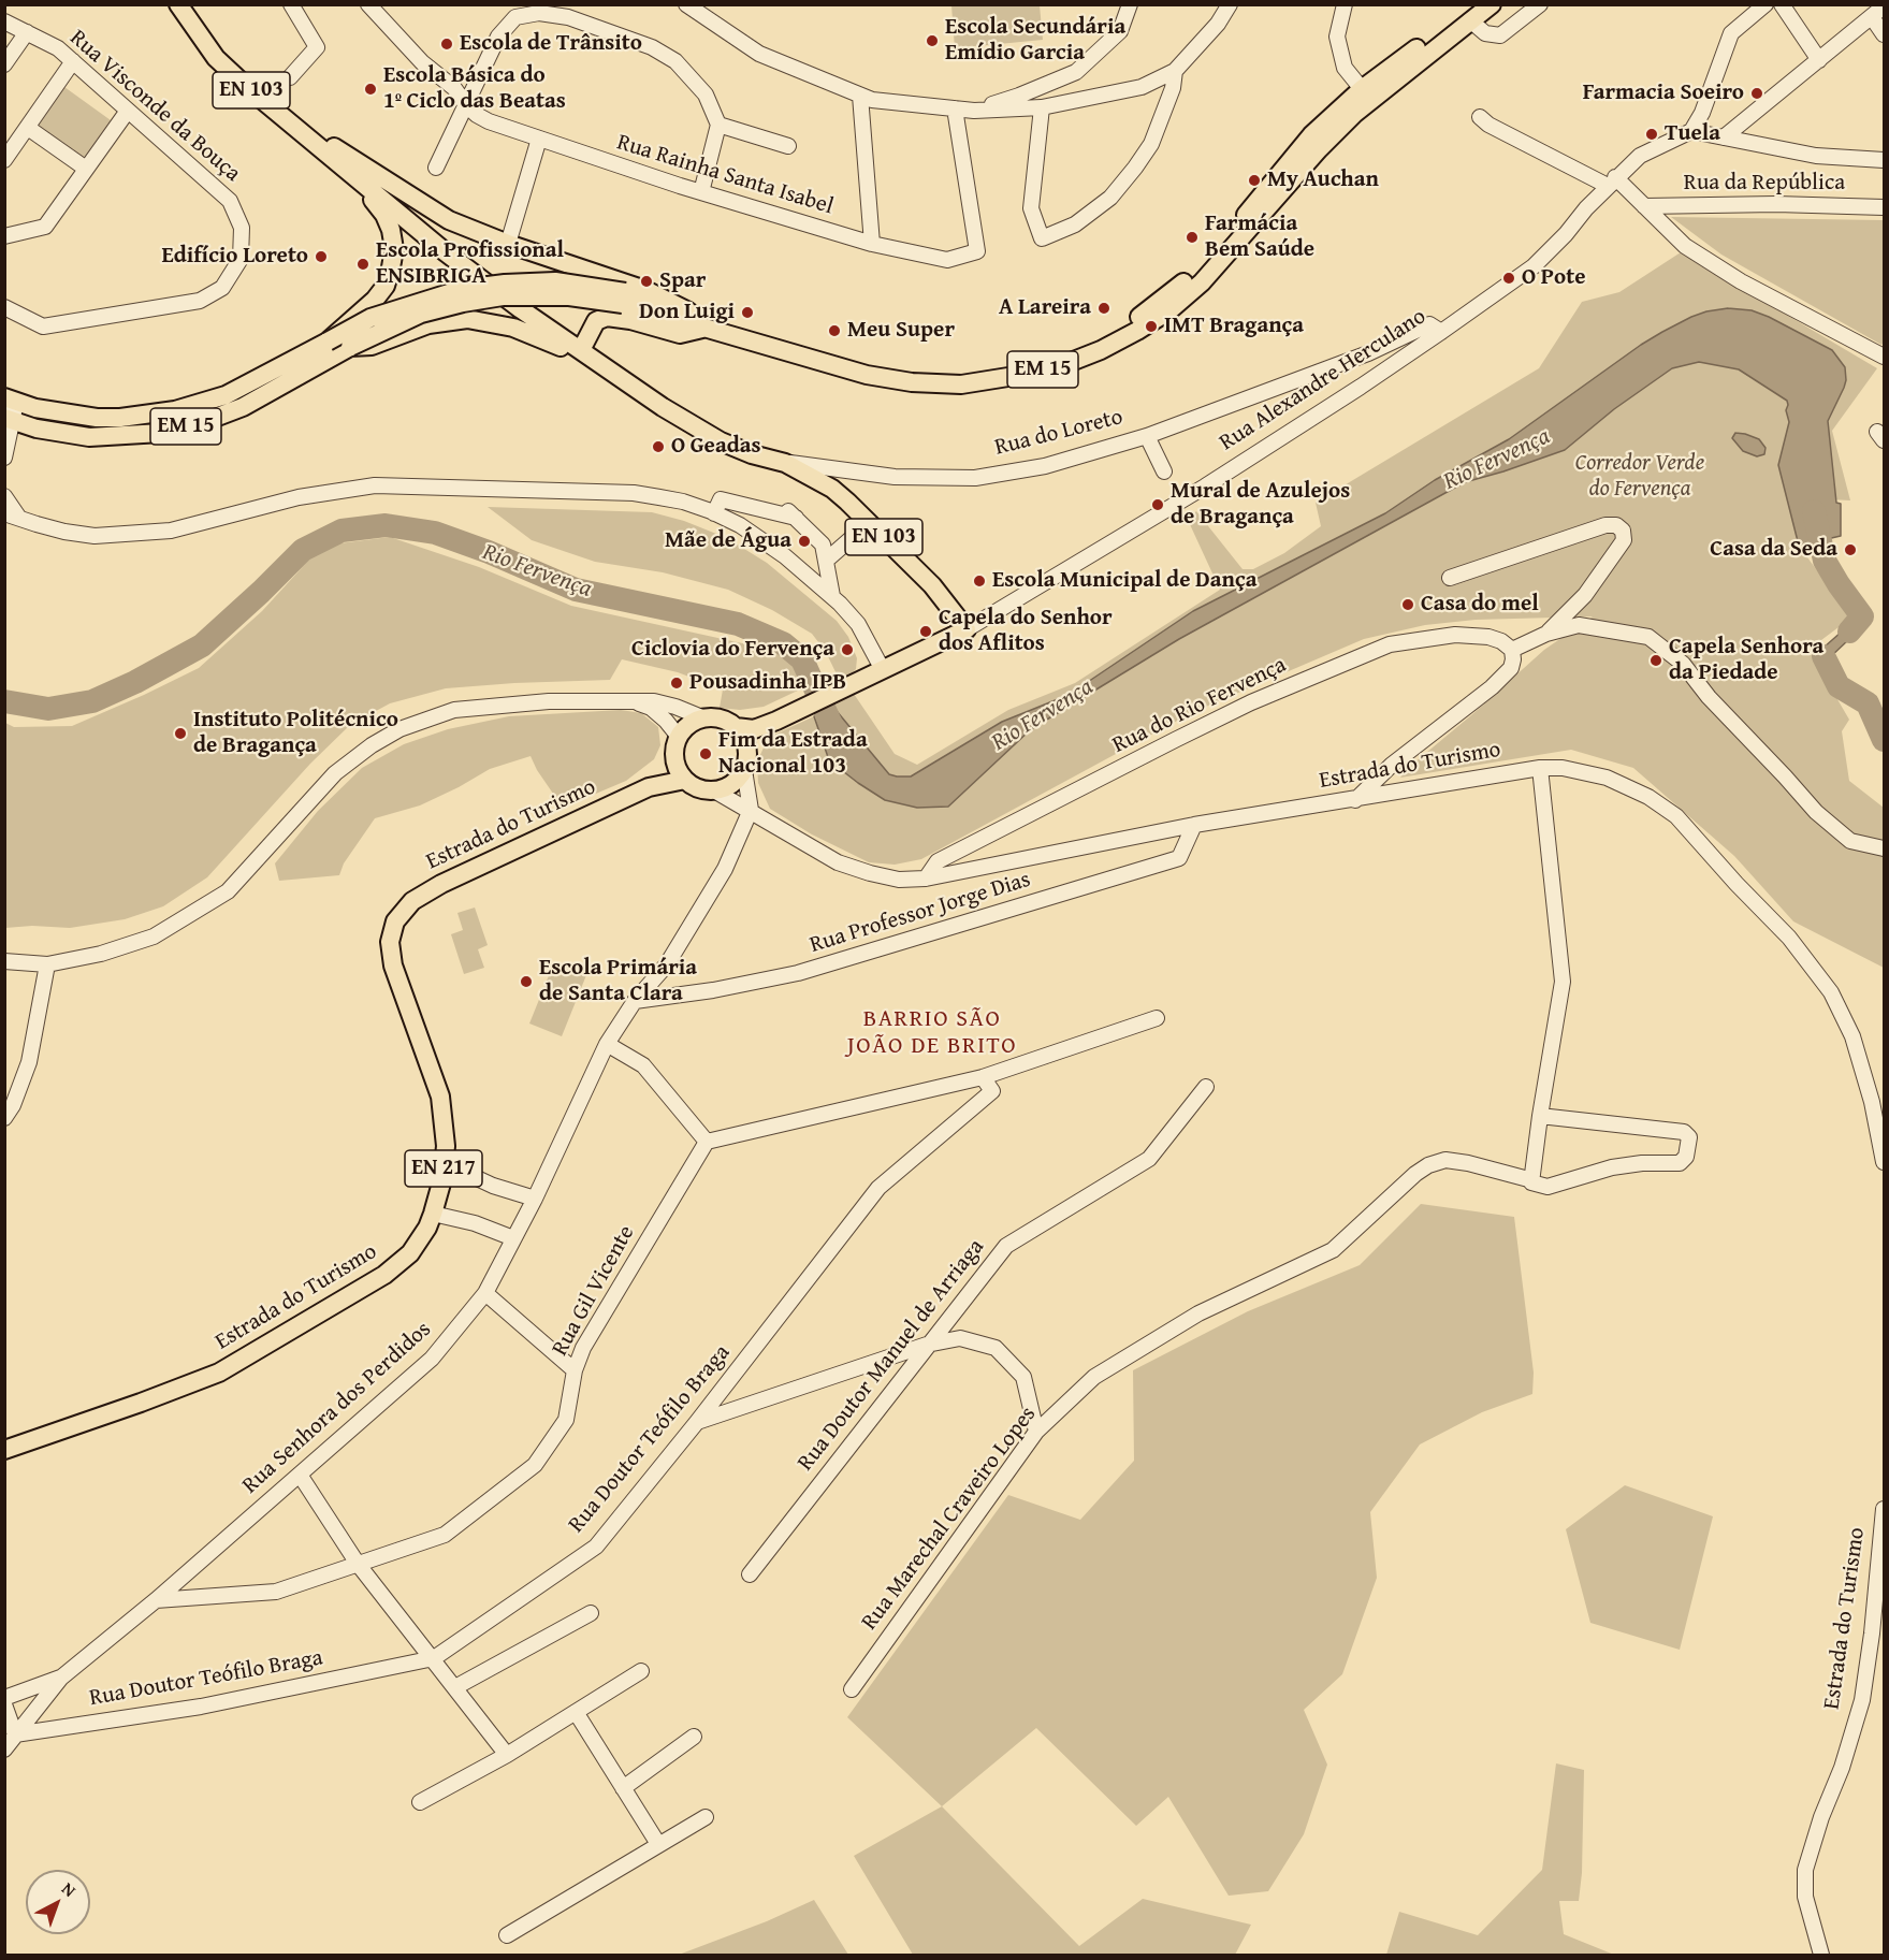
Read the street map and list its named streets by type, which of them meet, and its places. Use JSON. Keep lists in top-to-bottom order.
{
  "streets": {
    "main road": [
      "EN 103",
      "EM 15",
      "Rua Alexandre Herculano",
      "Rua do Loreto",
      "Estrada do Turismo",
      "EN 217"
    ],
    "street": [
      "Rua Visconde da Bouça",
      "Rua Rainha Santa Isabel",
      "Rua da República",
      "Rua do Rio Fervença",
      "Rua Professor Jorge Dias",
      "Rua Gil Vicente",
      "Rua Doutor Manuel de Arriaga",
      "Rua Senhora dos Perdidos",
      "Rua Doutor Teófilo Braga",
      "Rua Marechal Craveiro Lopes"
    ]
  },
  "crossings": [
    ["EN 103", "Rua Alexandre Herculano"],
    ["EN 103", "Rua do Loreto"],
    ["Rua Alexandre Herculano", "Rua do Loreto"],
    ["Rua Alexandre Herculano", "Estrada do Turismo"],
    ["Rua do Rio Fervença", "Estrada do Turismo"],
    ["Estrada do Turismo", "Rua Professor Jorge Dias"],
    ["Estrada do Turismo", "Rua Senhora dos Perdidos"],
    ["Rua Professor Jorge Dias", "Rua Senhora dos Perdidos"],
    ["Rua Gil Vicente", "Rua Senhora dos Perdidos"],
    ["Rua Senhora dos Perdidos", "Rua Doutor Teófilo Braga"]
  ],
  "districts": ["BARRIO SÃO JOÃO DE BRITO"],
  "water": ["Rio Fervença"],
  "parks": ["Corredor Verde do Fervença"],
  "places": [
    "Escola Secundária Emídio Garcia",
    "Escola de Trânsito",
    "Escola Básica do 1º Ciclo das Beatas",
    "Farmacia Soeiro",
    "Tuela",
    "My Auchan",
    "Farmácia Bem Saúde",
    "Edifício Loreto",
    "Escola Profissional ENSIBRIGA",
    "O Pote",
    "Spar",
    "A Lareira",
    "Don Luigi",
    "IMT Bragança",
    "Meu Super",
    "O Geadas",
    "Mural de Azulejos de Bragança",
    "Mãe de Água",
    "Casa da Seda",
    "Escola Municipal de Dança",
    "Casa do mel",
    "Capela do Senhor dos Aflitos",
    "Ciclovia do Fervença",
    "Capela Senhora da Piedade",
    "Pousadinha IPB",
    "Instituto Politécnico de Bragança",
    "Fim da Estrada Nacional 103",
    "Escola Primária de Santa Clara"
  ],
  "north": "top right"
}
